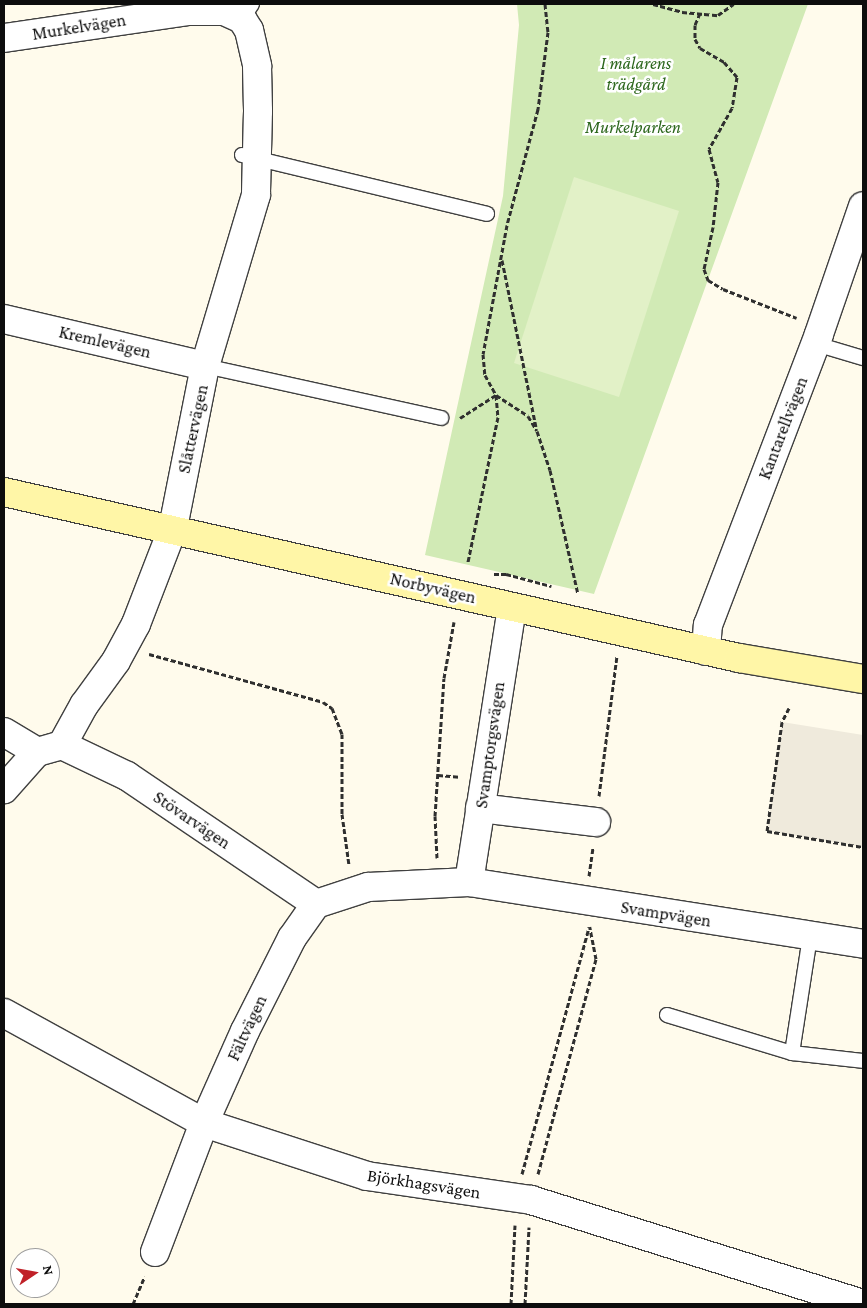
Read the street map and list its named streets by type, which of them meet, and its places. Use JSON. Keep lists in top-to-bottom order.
{
  "streets": {
    "street": [
      "Murkelvägen",
      "Kremlevägen",
      "Kantarellvägen",
      "Slåttervägen",
      "Norbyvägen",
      "Svamptorgsvägen",
      "Stövarvägen",
      "Svampvägen",
      "Fältvägen",
      "Björkhagsvägen"
    ]
  },
  "crossings": [
    ["Murkelvägen", "Slåttervägen"],
    ["Kremlevägen", "Slåttervägen"],
    ["Kantarellvägen", "Norbyvägen"],
    ["Slåttervägen", "Norbyvägen"],
    ["Slåttervägen", "Stövarvägen"],
    ["Norbyvägen", "Svamptorgsvägen"],
    ["Svamptorgsvägen", "Svampvägen"],
    ["Stövarvägen", "Fältvägen"],
    ["Fältvägen", "Björkhagsvägen"]
  ],
  "parks": ["I målarens trädgård", "Murkelparken"],
  "north": "right"
}
